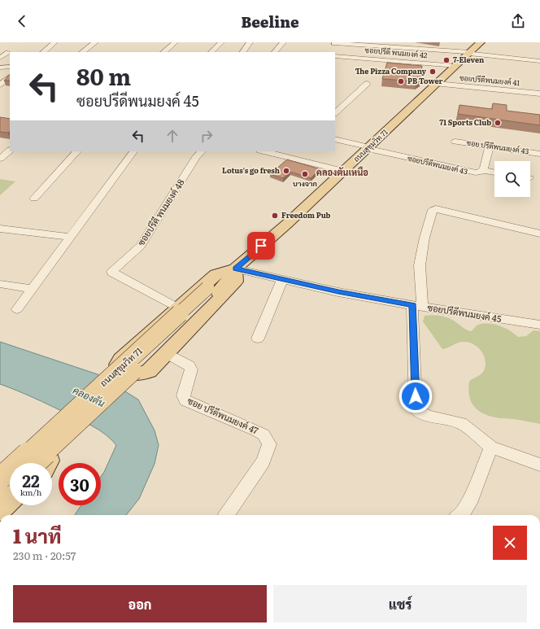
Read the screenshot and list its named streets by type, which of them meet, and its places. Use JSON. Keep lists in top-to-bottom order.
{
  "streets": {
    "main road": ["ถนนสุขุมวิท 71"],
    "street": [
      "ซอยปรีดี พนมยงค์ 42",
      "ซอยปรีดีพนมยงค์ 41",
      "ซอย ปรีดีพนมยงค์ 43",
      "ซอยปรีดีพนมยงค์ 43",
      "ซอยปรีดี พนมยงค์ 48",
      "ซอยปรีดีพนมยงค์ 45",
      "ซอย ปรีดีพนมยงค์ 47"
    ]
  },
  "crossings": [
    ["ซอยปรีดี พนมยงค์ 42", "ถนนสุขุมวิท 71"],
    ["ซอยปรีดีพนมยงค์ 41", "ถนนสุขุมวิท 71"],
    ["ถนนสุขุมวิท 71", "ซอยปรีดีพนมยงค์ 43"],
    ["ถนนสุขุมวิท 71", "ซอยปรีดีพนมยงค์ 45"]
  ],
  "districts": ["คลองตันเหนือ"],
  "water": ["คลองตัน"],
  "places": [
    "7-Eleven",
    "The Pizza Company",
    "PB Tower",
    "71 Sports Club",
    "Lotus's go fresh",
    "บางจาก",
    "Freedom Pub"
  ],
  "page": {
    "header": "Beeline",
    "turn": ["80 m", "ซอยปรีดีพนมยงค์ 45"],
    "speed": "22 km/h",
    "limit": "30",
    "heading": ["1 นาที", "230 m · 20:57"],
    "buttons": ["ออก", "แชร์"]
  }
}
